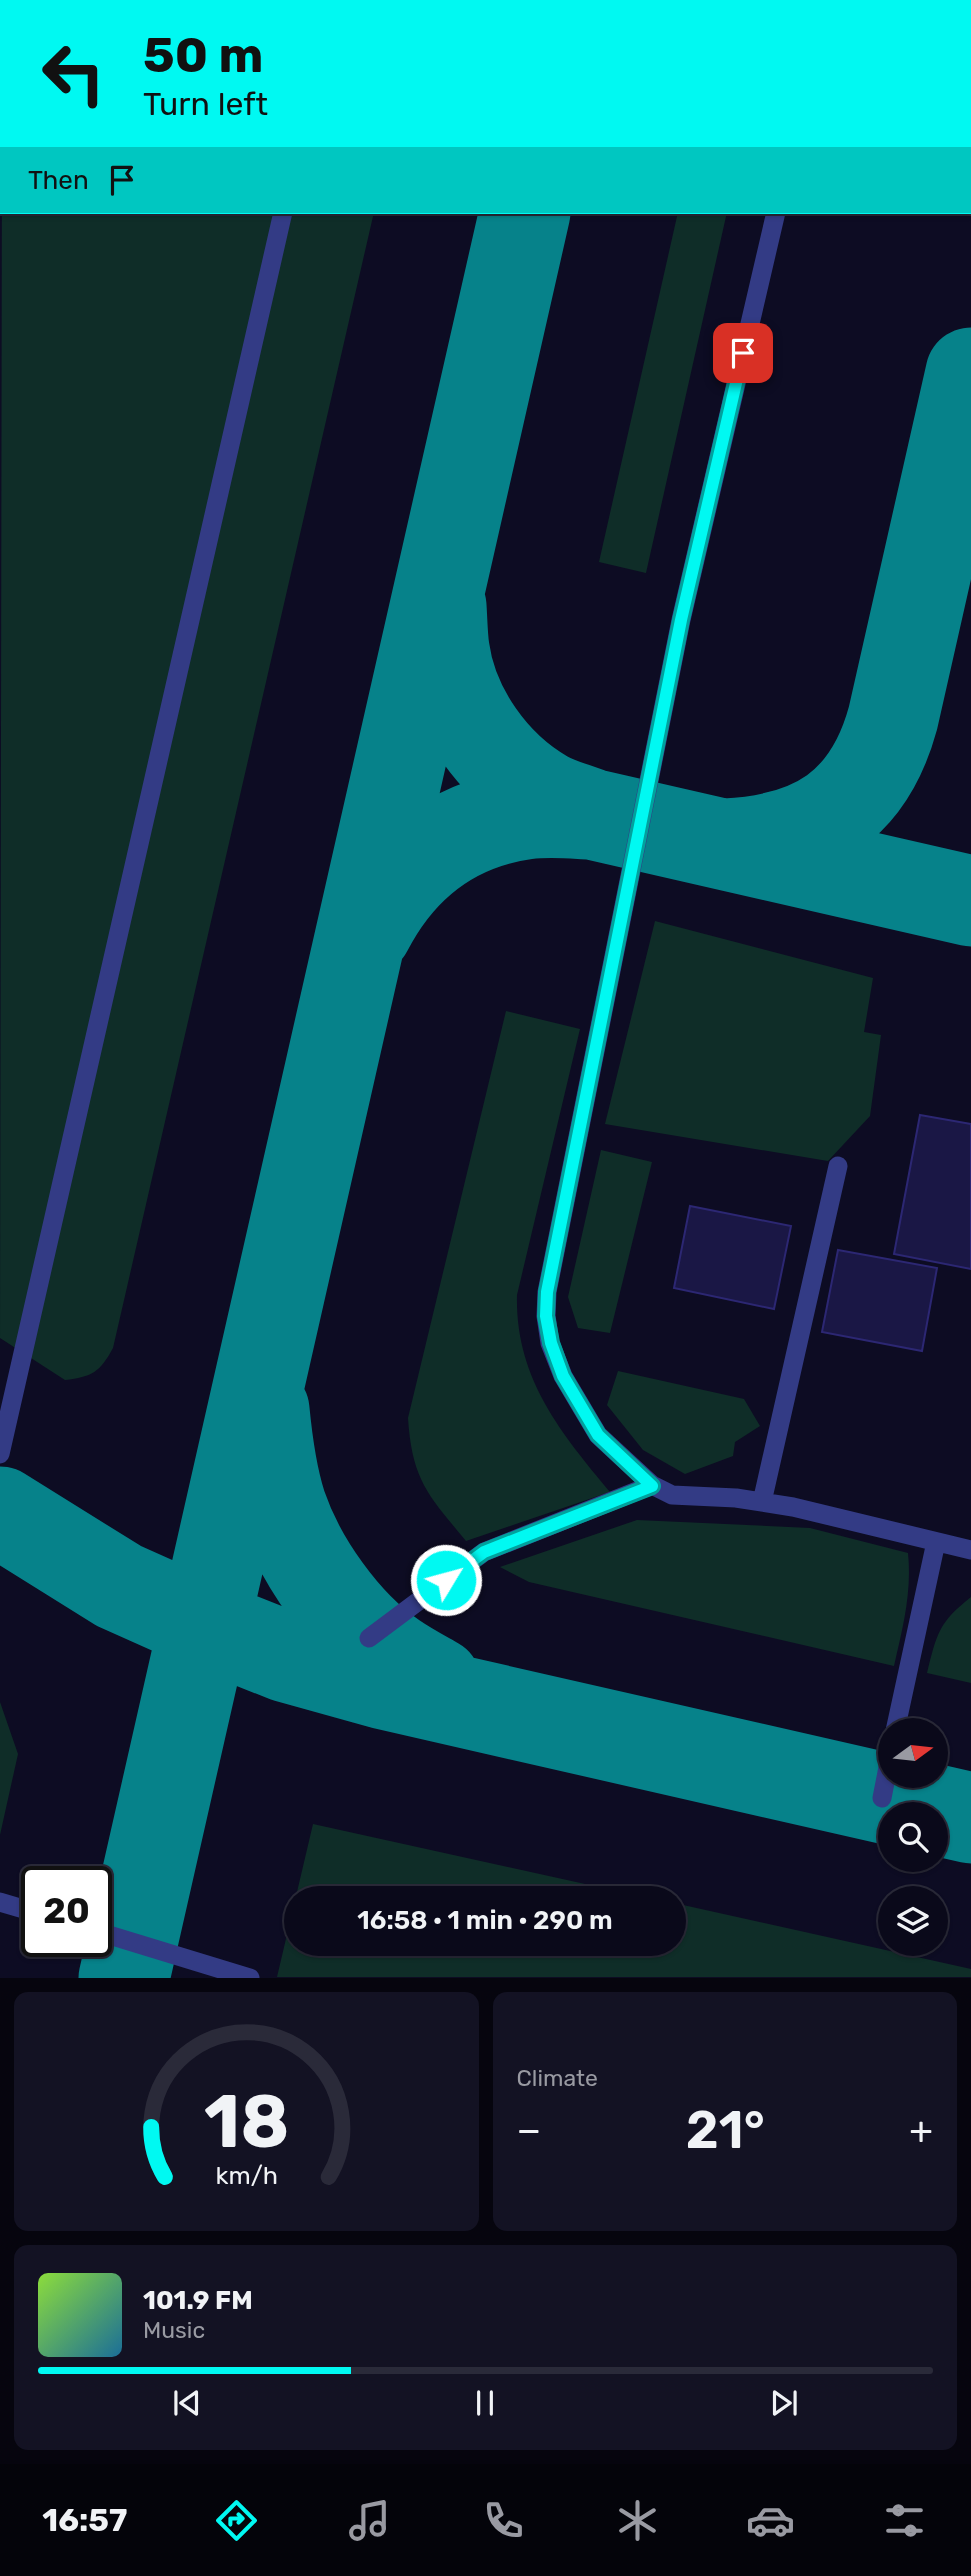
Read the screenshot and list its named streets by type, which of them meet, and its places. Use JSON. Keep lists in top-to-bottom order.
{
  "north": "right",
  "page": {
    "turn": ["50 m", "Turn left"],
    "then": "Then",
    "limit": "20",
    "trip": "16:58 · 1 min · 290 m",
    "tile": "Climate",
    "heat": ["−", "21°", "+"],
    "song": ["101.9 FM", "Music"],
    "tabs": "16:57",
    "gauge": ["18", "km/h"]
  }
}
